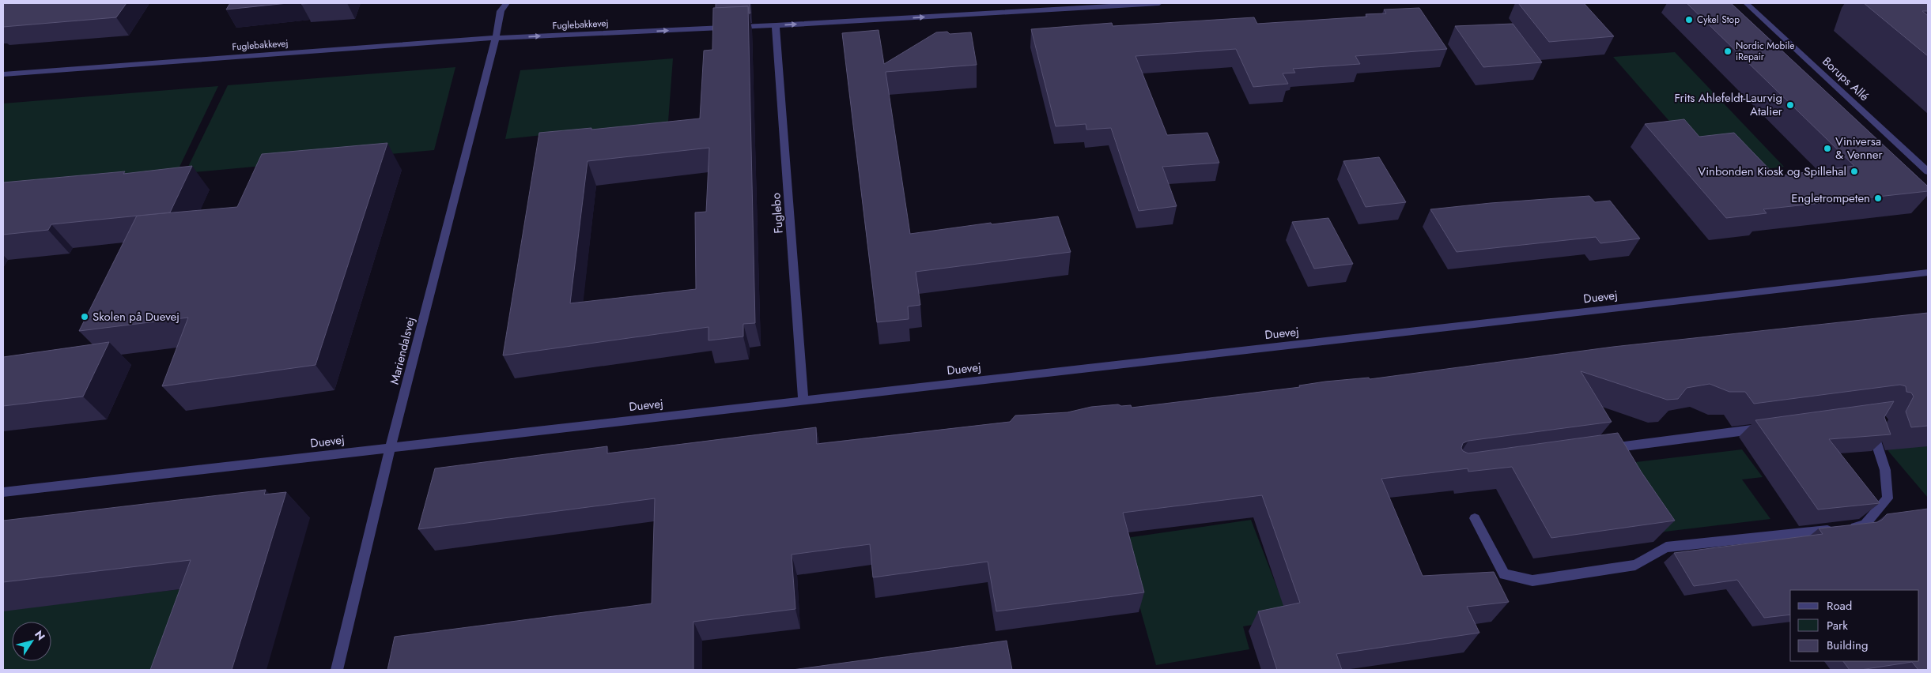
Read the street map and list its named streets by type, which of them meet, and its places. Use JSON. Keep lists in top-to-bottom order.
{
  "streets": {
    "street": [
      "Fuglebakkevej",
      "Borups Allé",
      "Fuglebo",
      "Duevej",
      "Mariendalsvej"
    ]
  },
  "crossings": [
    ["Fuglebakkevej", "Fuglebo"],
    ["Fuglebakkevej", "Mariendalsvej"],
    ["Fuglebo", "Duevej"],
    ["Duevej", "Mariendalsvej"]
  ],
  "one_way": ["Fuglebakkevej"],
  "places": [
    "Cykel Stop",
    "Nordic Mobile iRepair",
    "Frits Ahlefeldt-Laurvig Atalier",
    "Viniversa & Venner",
    "Vinbonden Kiosk og Spillehal",
    "Engletrompeten",
    "Skolen på Duevej"
  ],
  "legend": ["Road", "Park", "Building"],
  "north": "top right"
}
